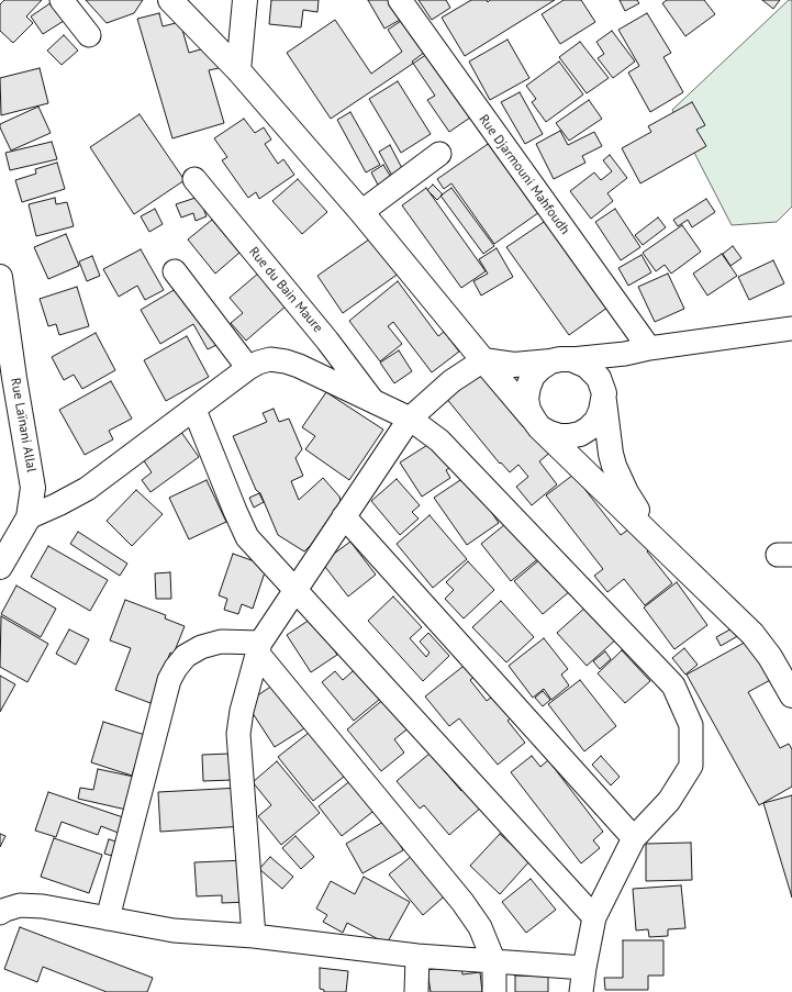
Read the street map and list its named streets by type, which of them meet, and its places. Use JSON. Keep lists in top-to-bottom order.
{
  "streets": {
    "main road": ["Rue Laïnani Allal"],
    "street": ["Rue Djarmouni Mahfoudh", "Rue du Bain Maure"]
  }
}
